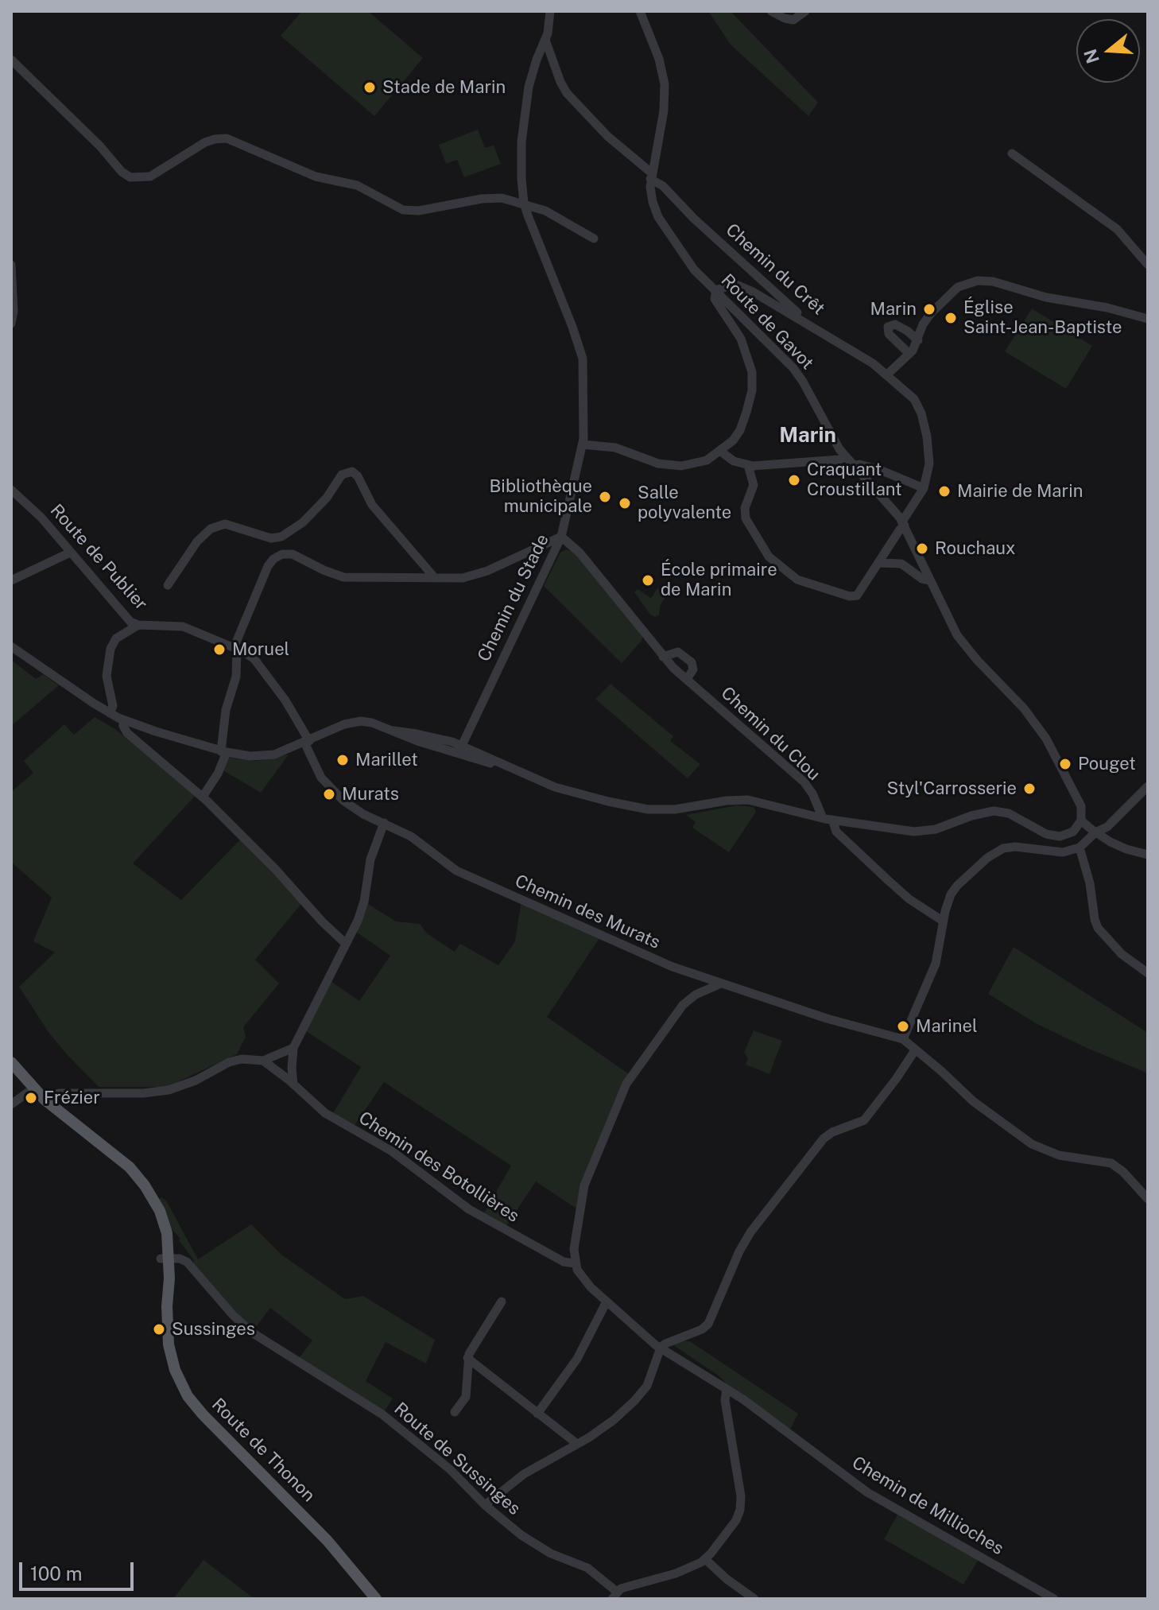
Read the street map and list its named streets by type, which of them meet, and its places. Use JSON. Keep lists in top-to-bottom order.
{
  "streets": {
    "main road": ["Route de Thonon"],
    "street": [
      "Chemin du Crêt",
      "Route de Gavot",
      "Route de Publier",
      "Chemin du Stade",
      "Chemin du Clou",
      "Chemin des Murats",
      "Chemin des Botollières",
      "Route de Sussinges",
      "Chemin de Millioches"
    ]
  },
  "crossings": [
    ["Chemin du Crêt", "Route de Gavot"],
    ["Chemin du Crêt", "Chemin du Stade"],
    ["Route de Publier", "Chemin des Murats"],
    ["Chemin du Stade", "Chemin du Clou"],
    ["Chemin des Botollières", "Chemin de Millioches"],
    ["Route de Thonon", "Route de Sussinges"]
  ],
  "districts": ["Marin"],
  "places": [
    "Stade de Marin",
    "Marin",
    "Église Saint-Jean-Baptiste",
    "Craquant Croustillant",
    "Mairie de Marin",
    "Bibliothèque municipale",
    "Salle polyvalente",
    "Rouchaux",
    "École primaire de Marin",
    "Moruel",
    "Marillet",
    "Pouget",
    "Styl'Carrosserie",
    "Murats",
    "Marinel",
    "Frézier",
    "Sussinges"
  ],
  "scale_bar": "100 m",
  "north": "left"
}
